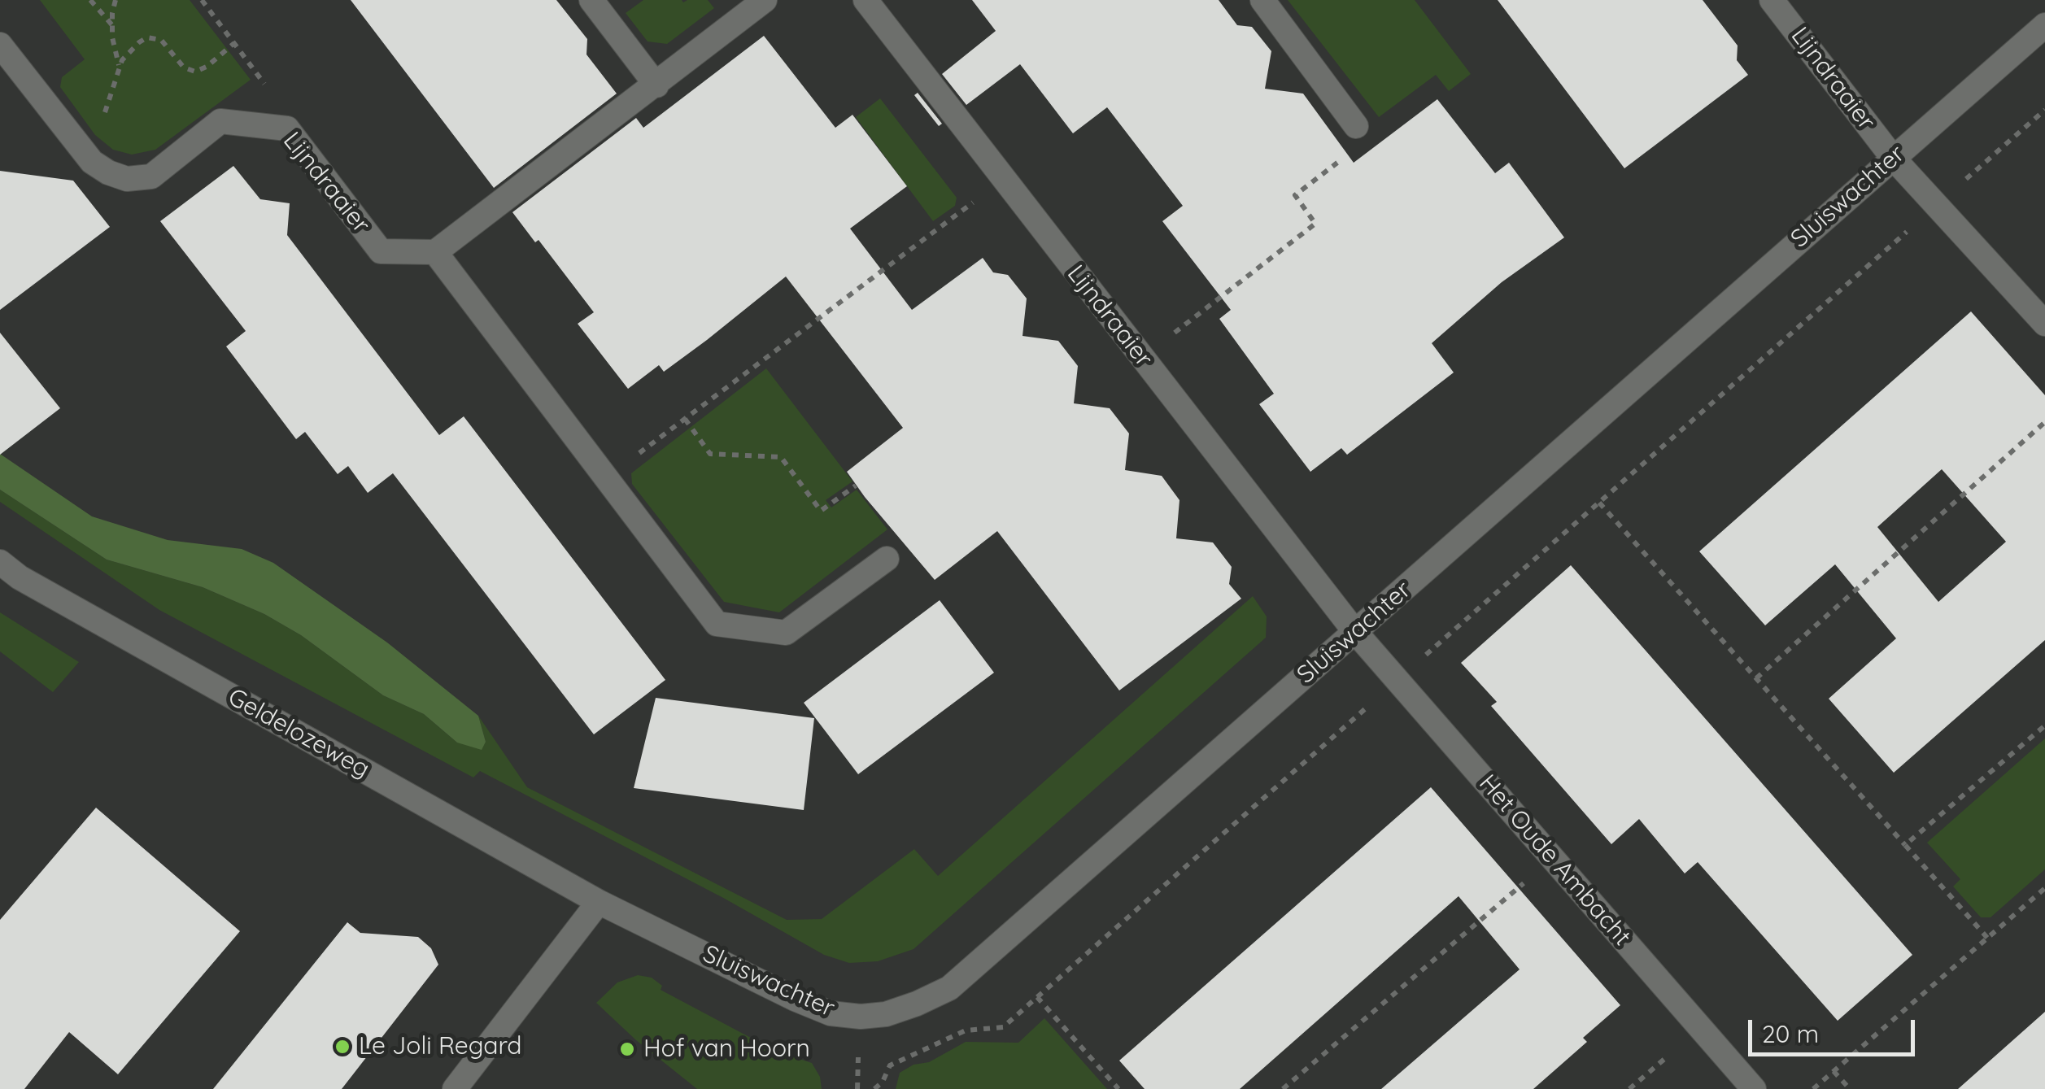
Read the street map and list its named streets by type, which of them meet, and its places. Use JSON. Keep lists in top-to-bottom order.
{
  "streets": {
    "street": [
      "Lijndraaier",
      "Sluiswachter",
      "Geldelozeweg",
      "Het Oude Ambacht"
    ]
  },
  "crossings": [
    ["Lijndraaier", "Sluiswachter"],
    ["Lijndraaier", "Het Oude Ambacht"],
    ["Sluiswachter", "Geldelozeweg"],
    ["Sluiswachter", "Het Oude Ambacht"]
  ],
  "places": ["Le Joli Regard", "Hof van Hoorn"],
  "scale_bar": "20 m"
}
